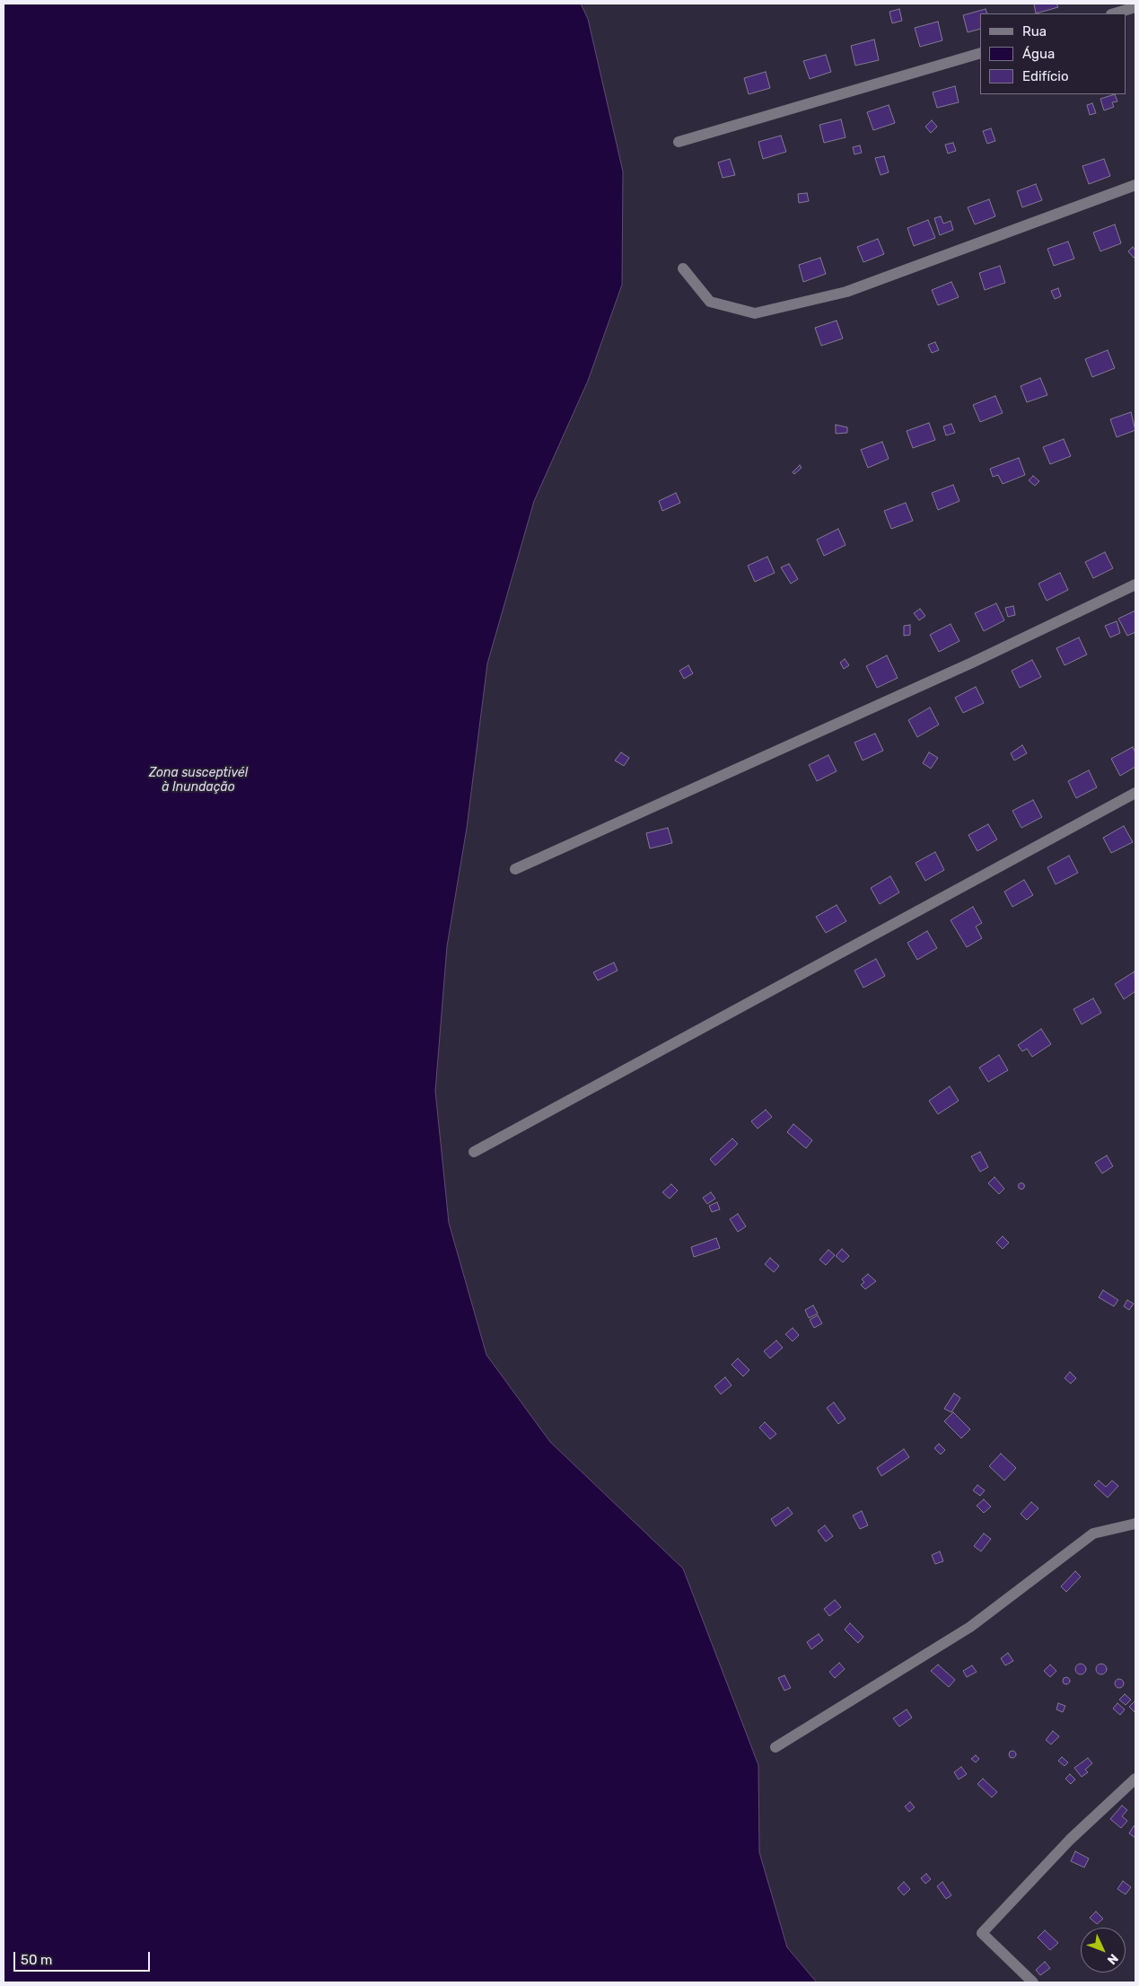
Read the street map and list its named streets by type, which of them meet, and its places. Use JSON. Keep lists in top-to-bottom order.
{
  "water": ["Zona susceptivél à Inundação"],
  "legend": ["Rua", "Água", "Edifício"],
  "scale_bar": "50 m",
  "north": "bottom right"
}
